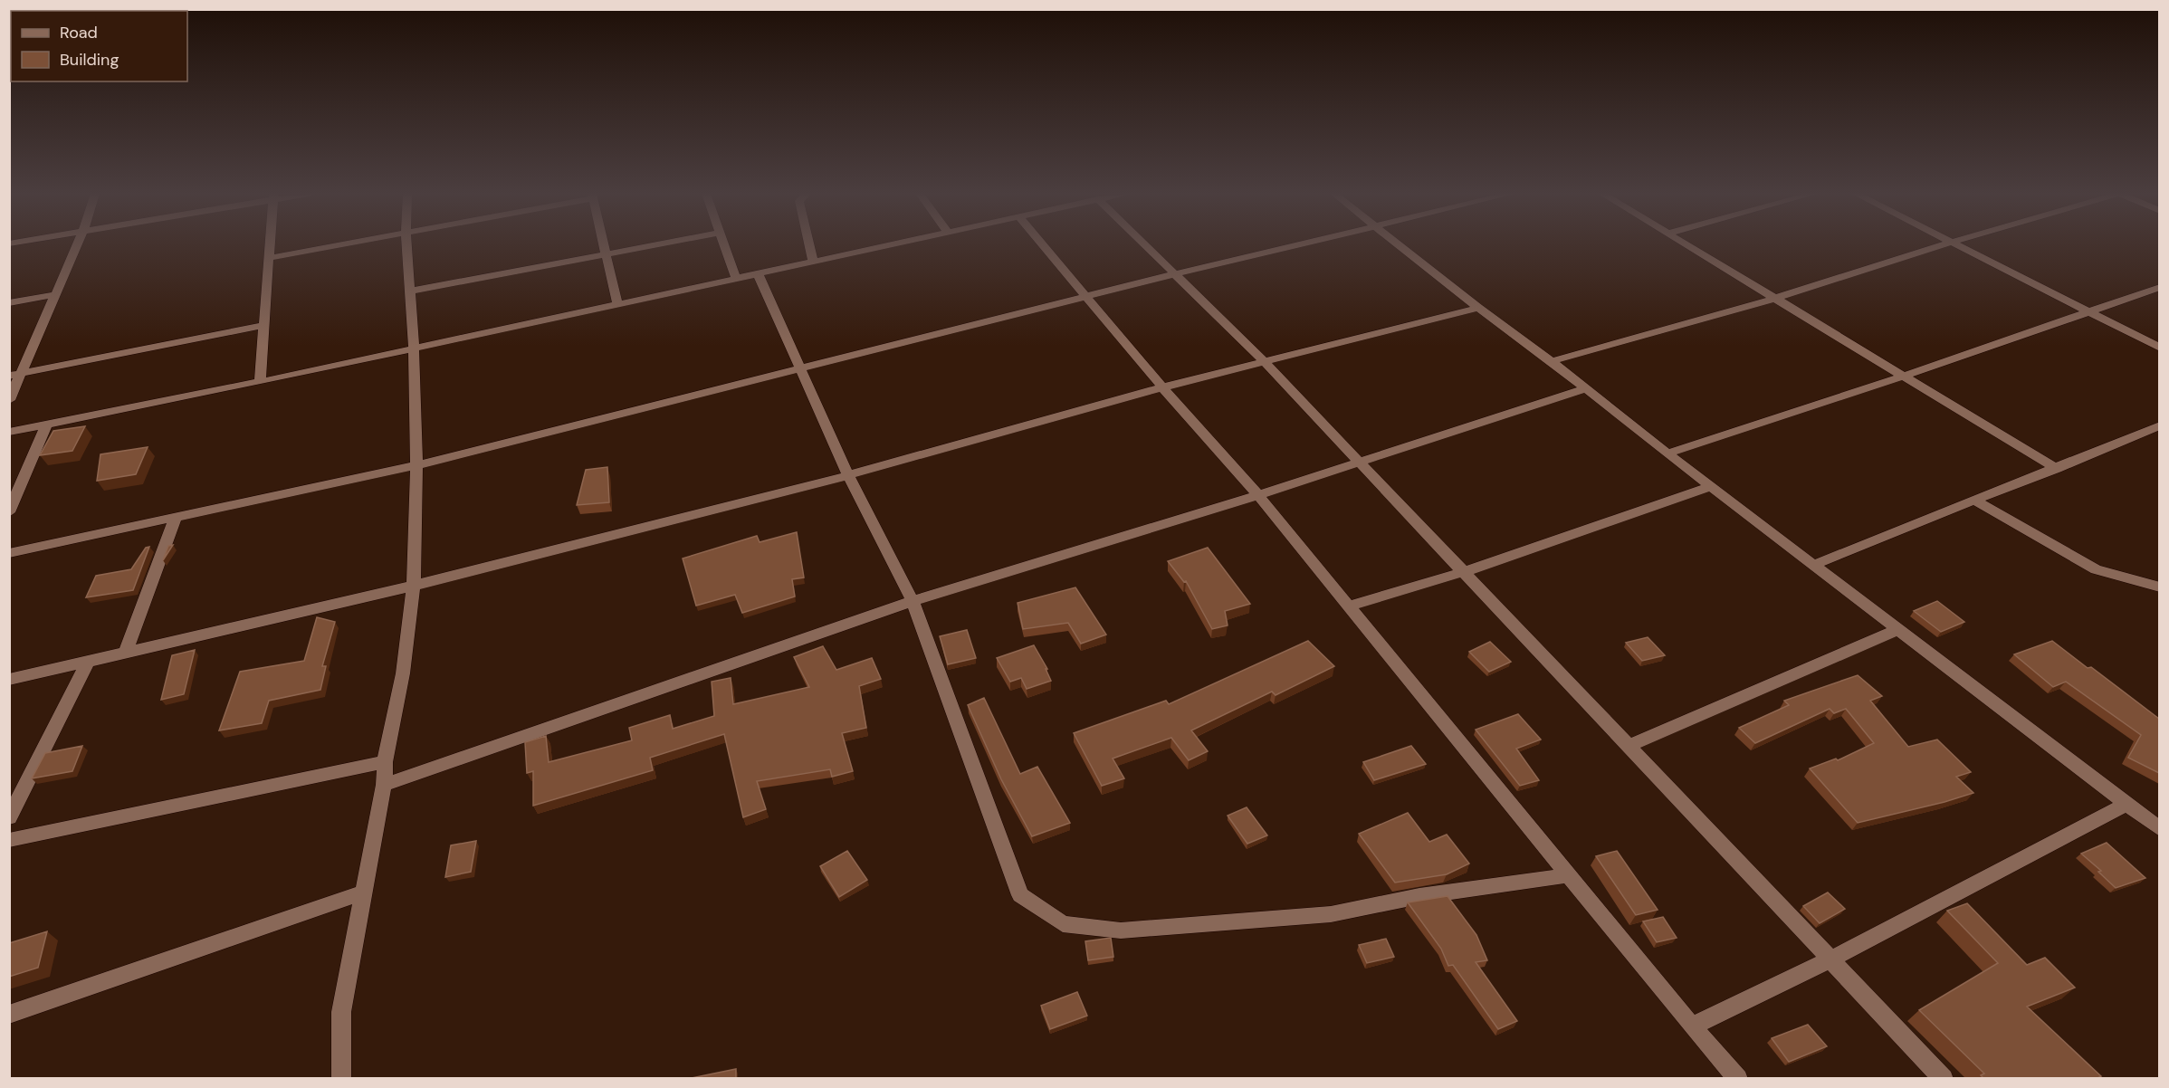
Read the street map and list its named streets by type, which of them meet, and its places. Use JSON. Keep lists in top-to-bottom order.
{
  "legend": ["Road", "Building"]
}
